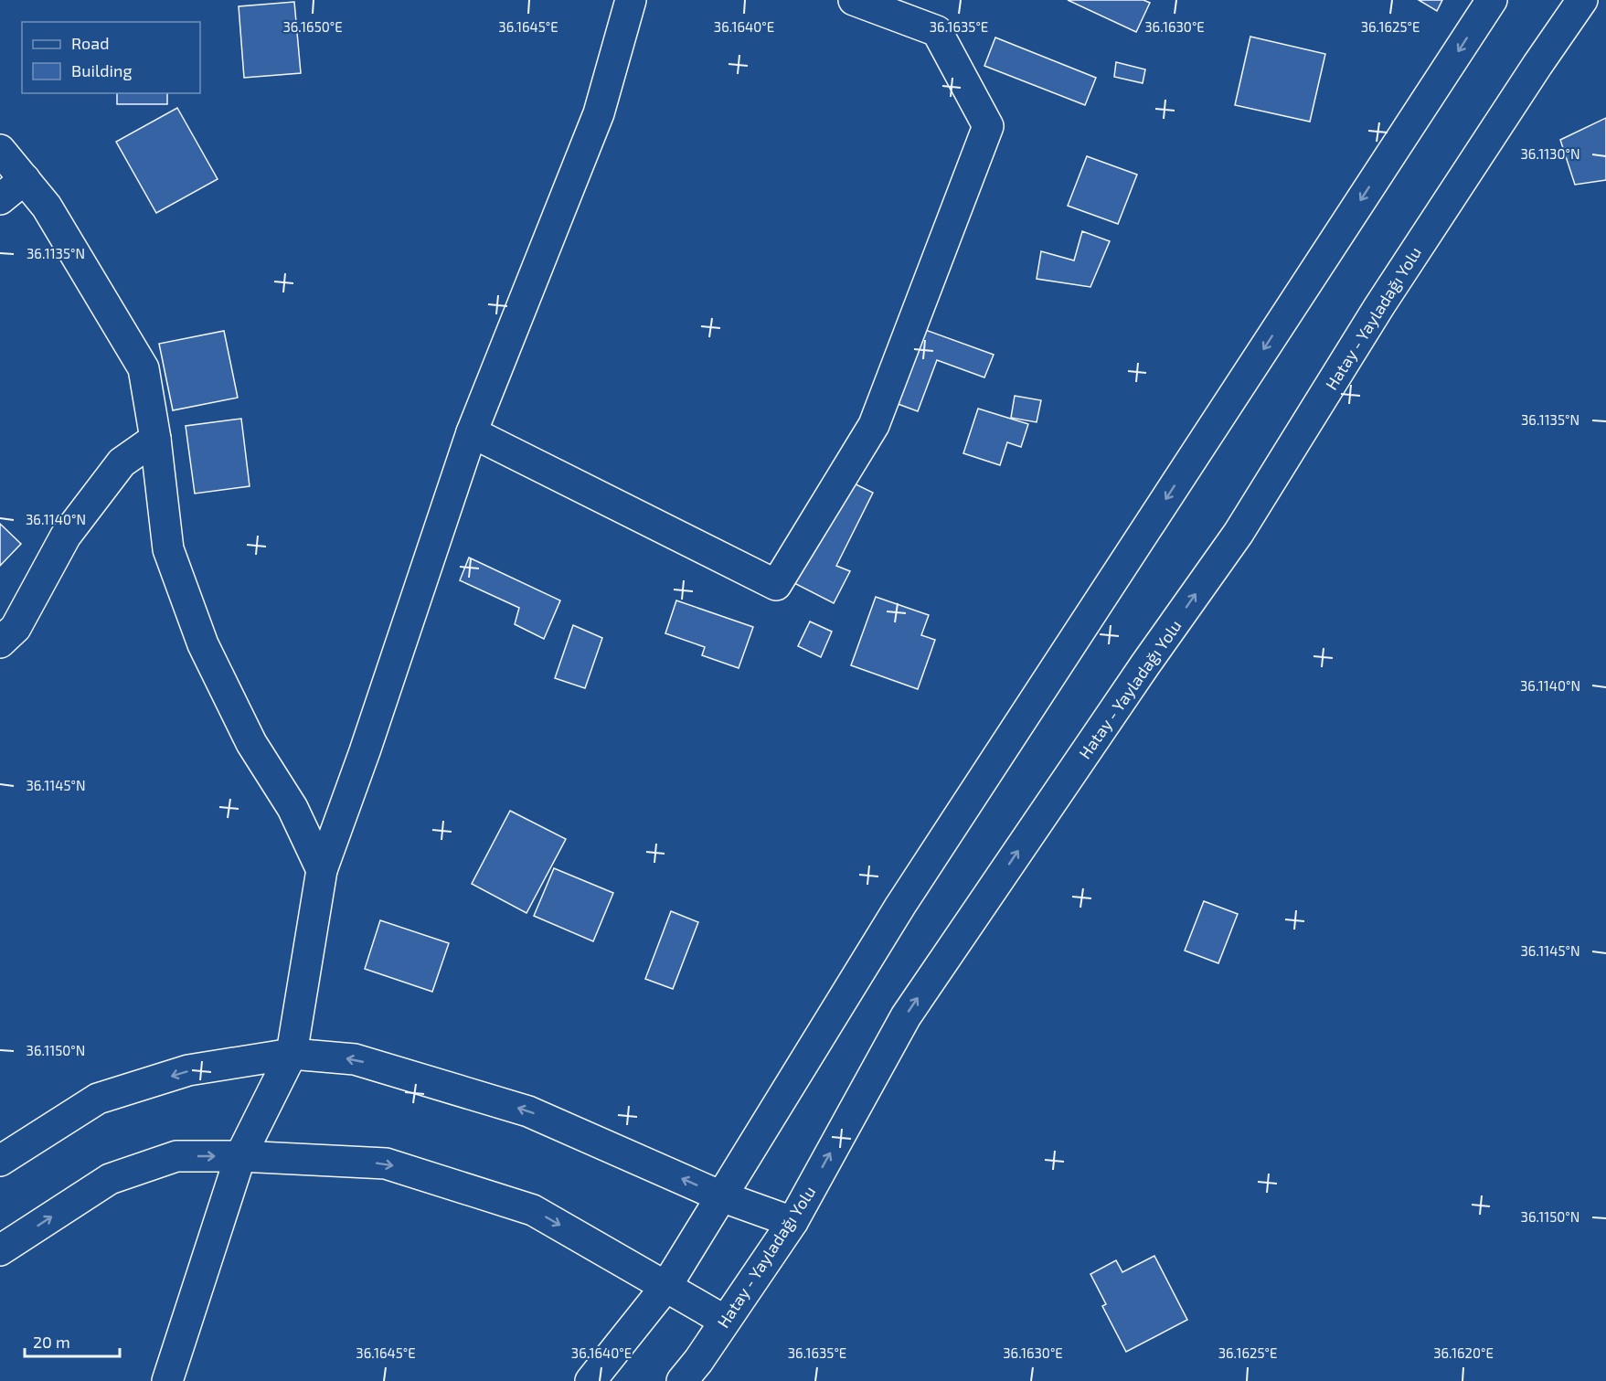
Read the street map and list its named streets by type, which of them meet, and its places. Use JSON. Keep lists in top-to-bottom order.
{
  "streets": {
    "main road": ["Hatay - Yayladağı Yolu"]
  },
  "legend": ["Road", "Building"],
  "scale_bar": "20 m",
  "coordinates": [
    "36.1650°E",
    "36.1645°E",
    "36.1640°E",
    "36.1635°E",
    "36.1630°E",
    "36.1625°E",
    "36.1130°N",
    "36.1135°N",
    "36.1140°N",
    "36.1145°N",
    "36.1150°N",
    "36.1620°E"
  ]
}
